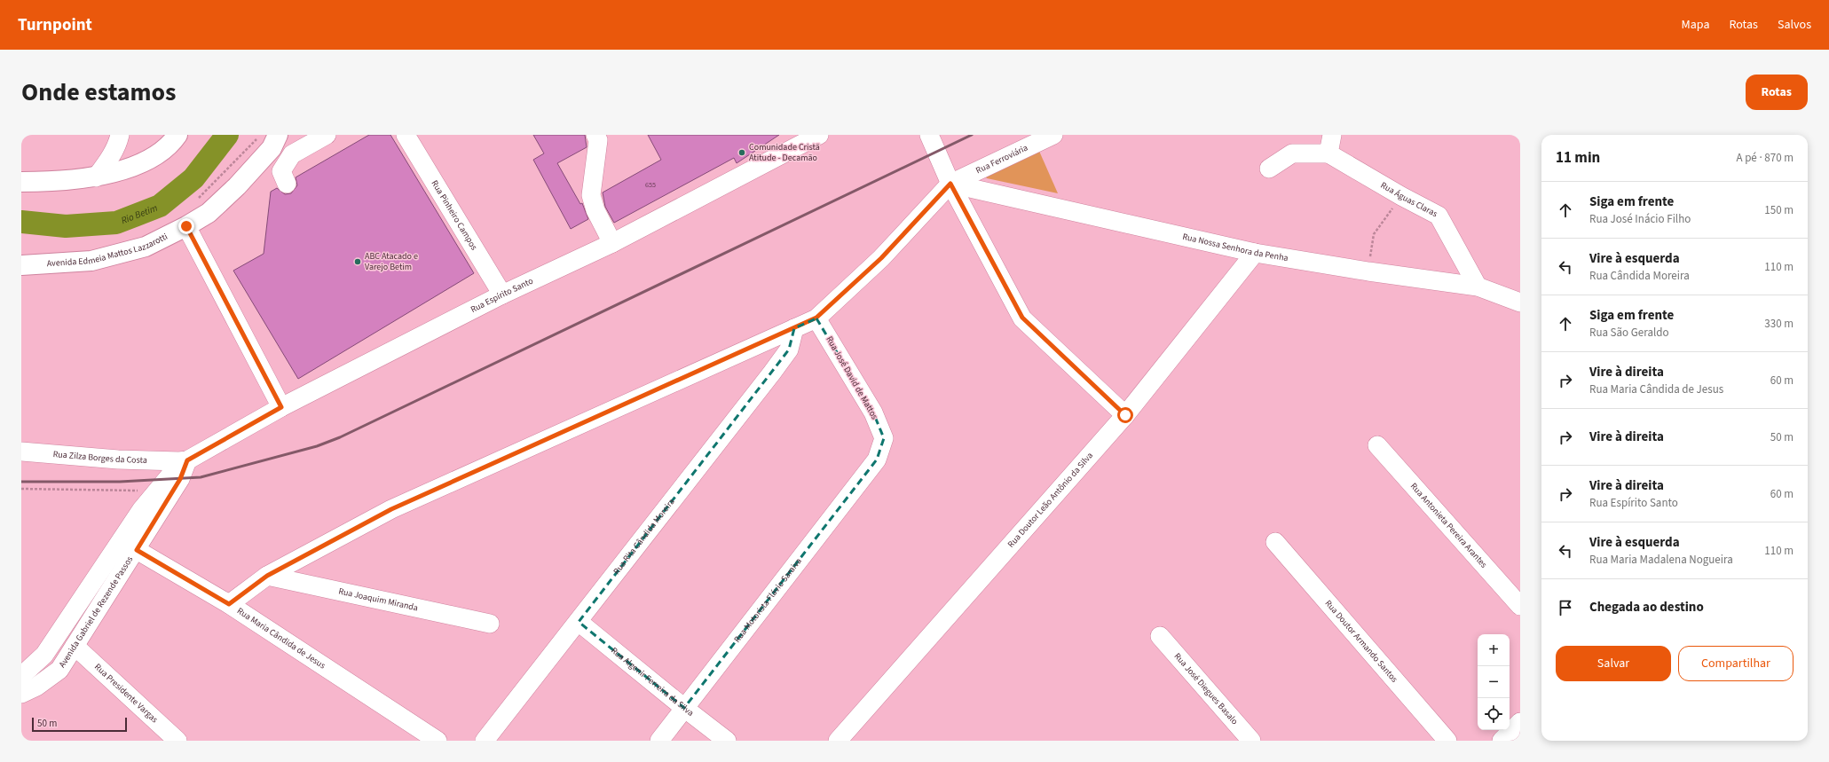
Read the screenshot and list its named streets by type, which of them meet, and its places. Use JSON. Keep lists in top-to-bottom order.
{
  "streets": {
    "main road": ["Avenida Edmeia Mattos Lazzarotti"],
    "street": [
      "Rua Ferroviária",
      "Rua Águas Claras",
      "Rua Pinheiro Campos",
      "Rua Nossa Senhora da Penha",
      "Rua Espírito Santo",
      "Rua José David de Mattos",
      "Rua Zilza Borges da Costa",
      "Rua Doutor Leão Antônio da Silva",
      "Rua Antonieta Pereira Arantes",
      "Rua Rita Cândida Moreira",
      "Rua Joaquim Miranda",
      "Rua Motorista Flávio Saraiva",
      "Avenida Gabriel de Rezende Passos",
      "Rua Maria Cândida de Jesus",
      "Rua Doutor Armando Santos",
      "Rua Algenir Ferreira da Silva",
      "Rua José Diegues Basalo",
      "Rua Presidente Vargas"
    ]
  },
  "crossings": [
    ["Rua Ferroviária", "Rua Nossa Senhora da Penha"],
    ["Rua Águas Claras", "Rua Nossa Senhora da Penha"],
    ["Rua Pinheiro Campos", "Rua Espírito Santo"],
    ["Rua Nossa Senhora da Penha", "Rua Doutor Leão Antônio da Silva"],
    ["Rua Espírito Santo", "Rua Zilza Borges da Costa"],
    ["Rua Espírito Santo", "Avenida Gabriel de Rezende Passos"],
    ["Rua José David de Mattos", "Rua Motorista Flávio Saraiva"],
    ["Rua Zilza Borges da Costa", "Avenida Gabriel de Rezende Passos"],
    ["Rua Rita Cândida Moreira", "Rua Algenir Ferreira da Silva"],
    ["Rua Motorista Flávio Saraiva", "Rua Algenir Ferreira da Silva"],
    ["Avenida Gabriel de Rezende Passos", "Rua Maria Cândida de Jesus"],
    ["Avenida Gabriel de Rezende Passos", "Rua Presidente Vargas"]
  ],
  "water": ["Rio Betim"],
  "places": ["Comunidade Cristã Atitude - Decamão", "ABC Atacado e Varejo Betim"],
  "house_numbers": ["655"],
  "scale_bar": "50 m",
  "page": {
    "header": "Turnpoint",
    "nav": ["Mapa", "Rotas", "Salvos"],
    "title": "Onde estamos",
    "buttons": [
      "Rotas",
      ["Salvar", "Compartilhar"]
    ],
    "heading": ["11 min", "A pé · 870 m"],
    "list": [
      ["Siga em frente", "Rua José Inácio Filho", "150 m"],
      ["Vire à esquerda", "Rua Cândida Moreira", "110 m"],
      ["Siga em frente", "Rua São Geraldo", "330 m"],
      ["Vire à direita", "Rua Maria Cândida de Jesus", "60 m"],
      ["Vire à direita", "50 m"],
      ["Vire à direita", "Rua Espírito Santo", "60 m"],
      ["Vire à esquerda", "Rua Maria Madalena Nogueira", "110 m"],
      "Chegada ao destino"
    ],
    "map_buttons": ["+", "−"],
    "scale": "50 m"
  }
}
